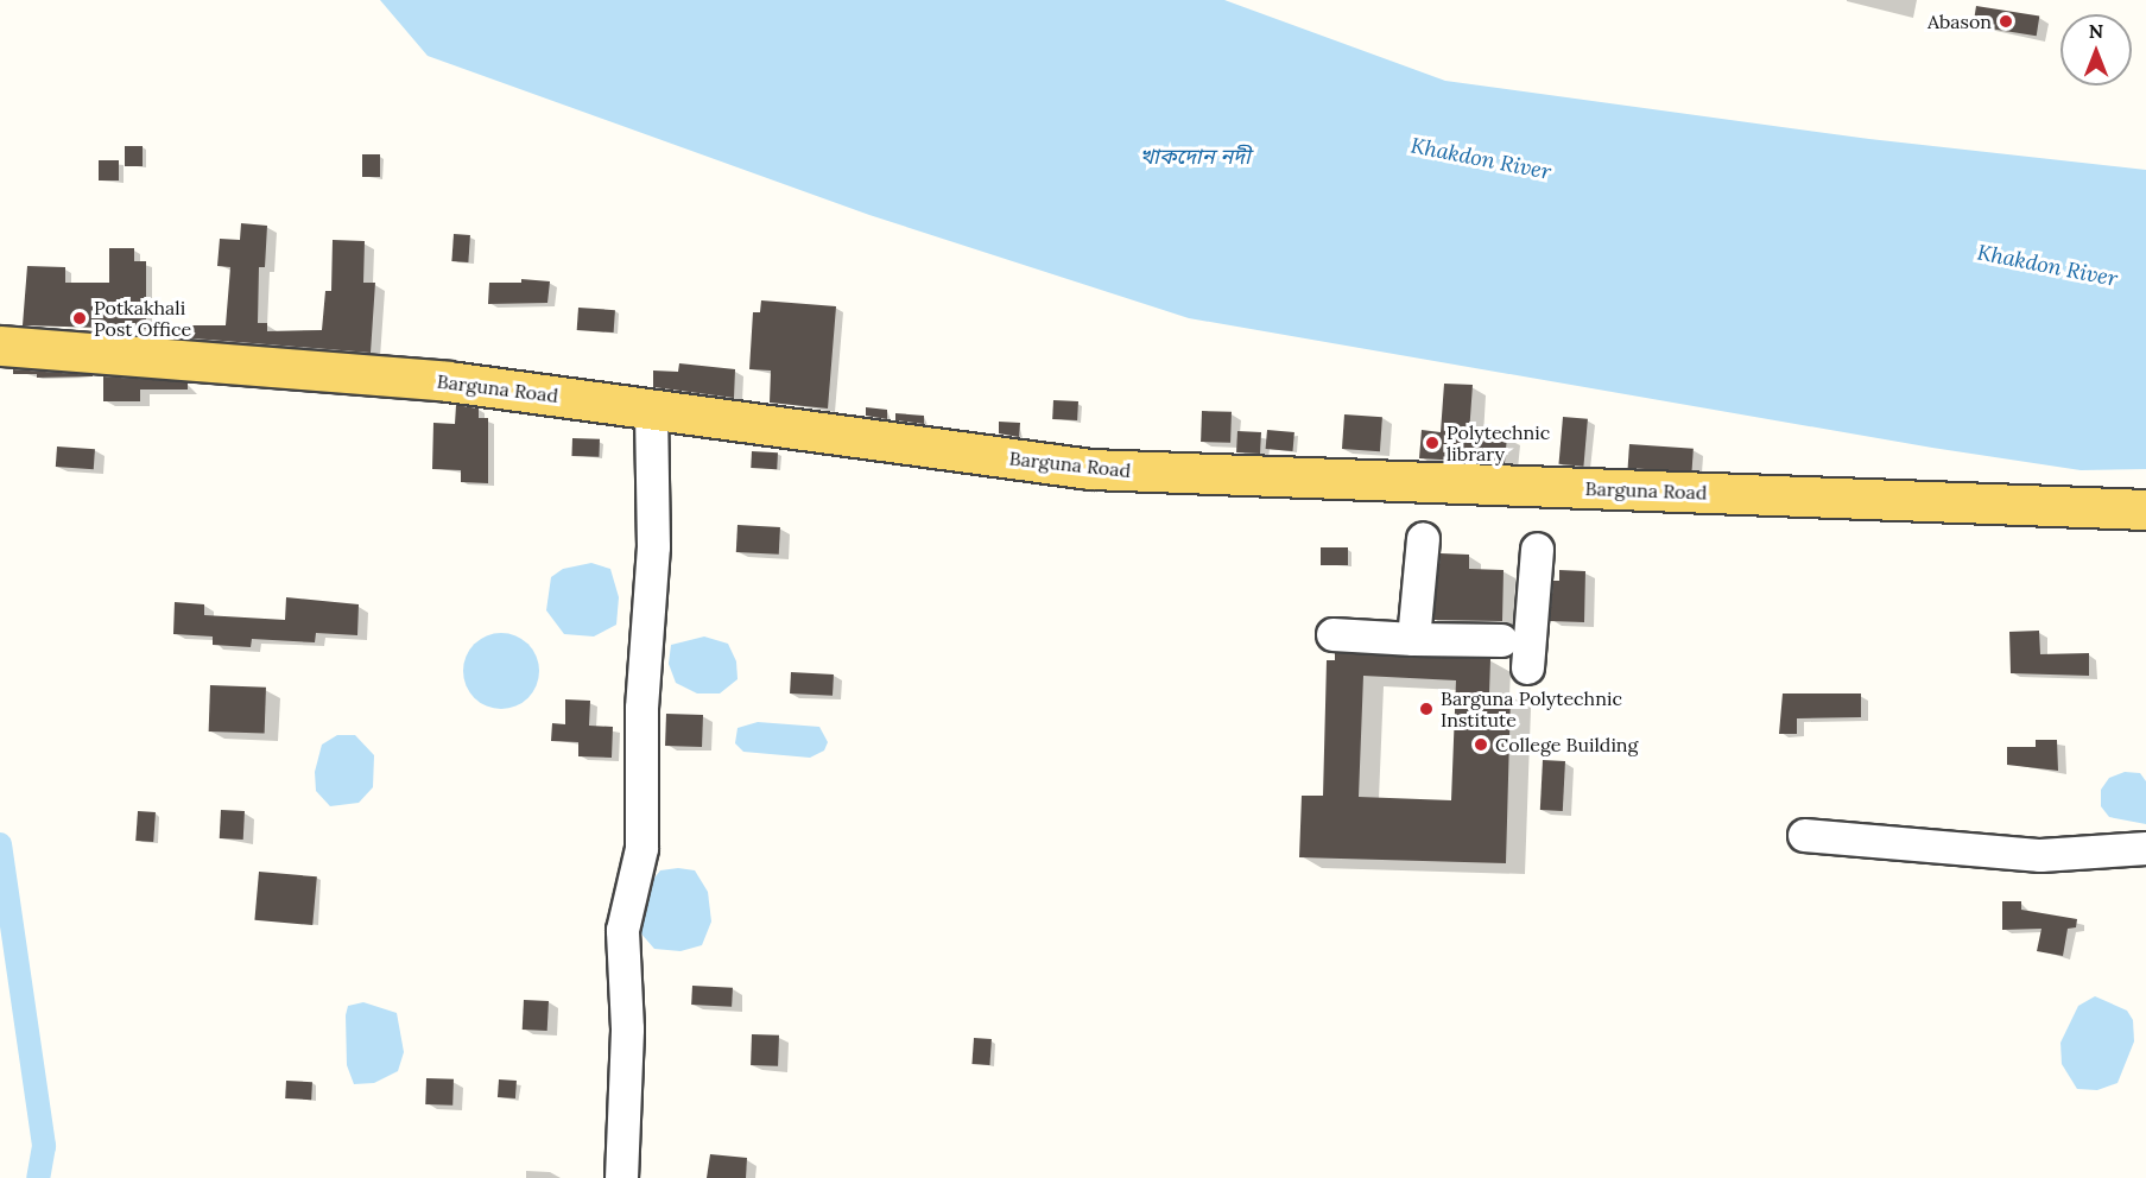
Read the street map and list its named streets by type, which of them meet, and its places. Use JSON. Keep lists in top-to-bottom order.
{
  "streets": {
    "main road": ["Barguna Road"]
  },
  "water": ["খাকদোন নদী", "Khakdon River"],
  "places": [
    "Abason",
    "Potkakhali Post Office",
    "Polytechnic library",
    "Barguna Polytechnic Institute",
    "College Building"
  ],
  "north": "top"
}
